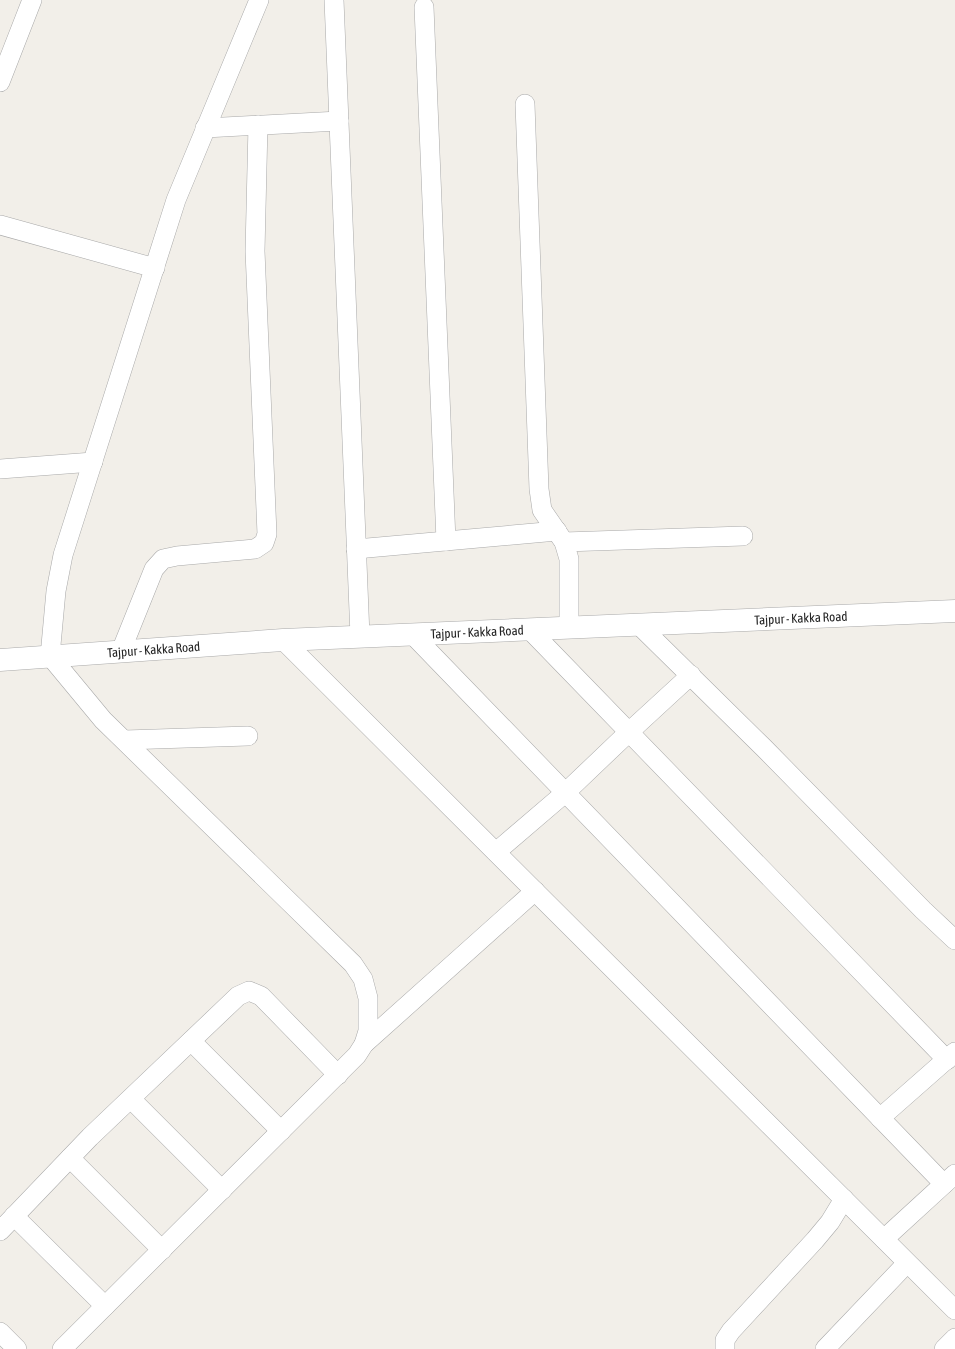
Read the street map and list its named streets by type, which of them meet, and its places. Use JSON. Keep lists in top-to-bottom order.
{
  "streets": {
    "street": ["Tajpur - Kakka Road"]
  }
}
